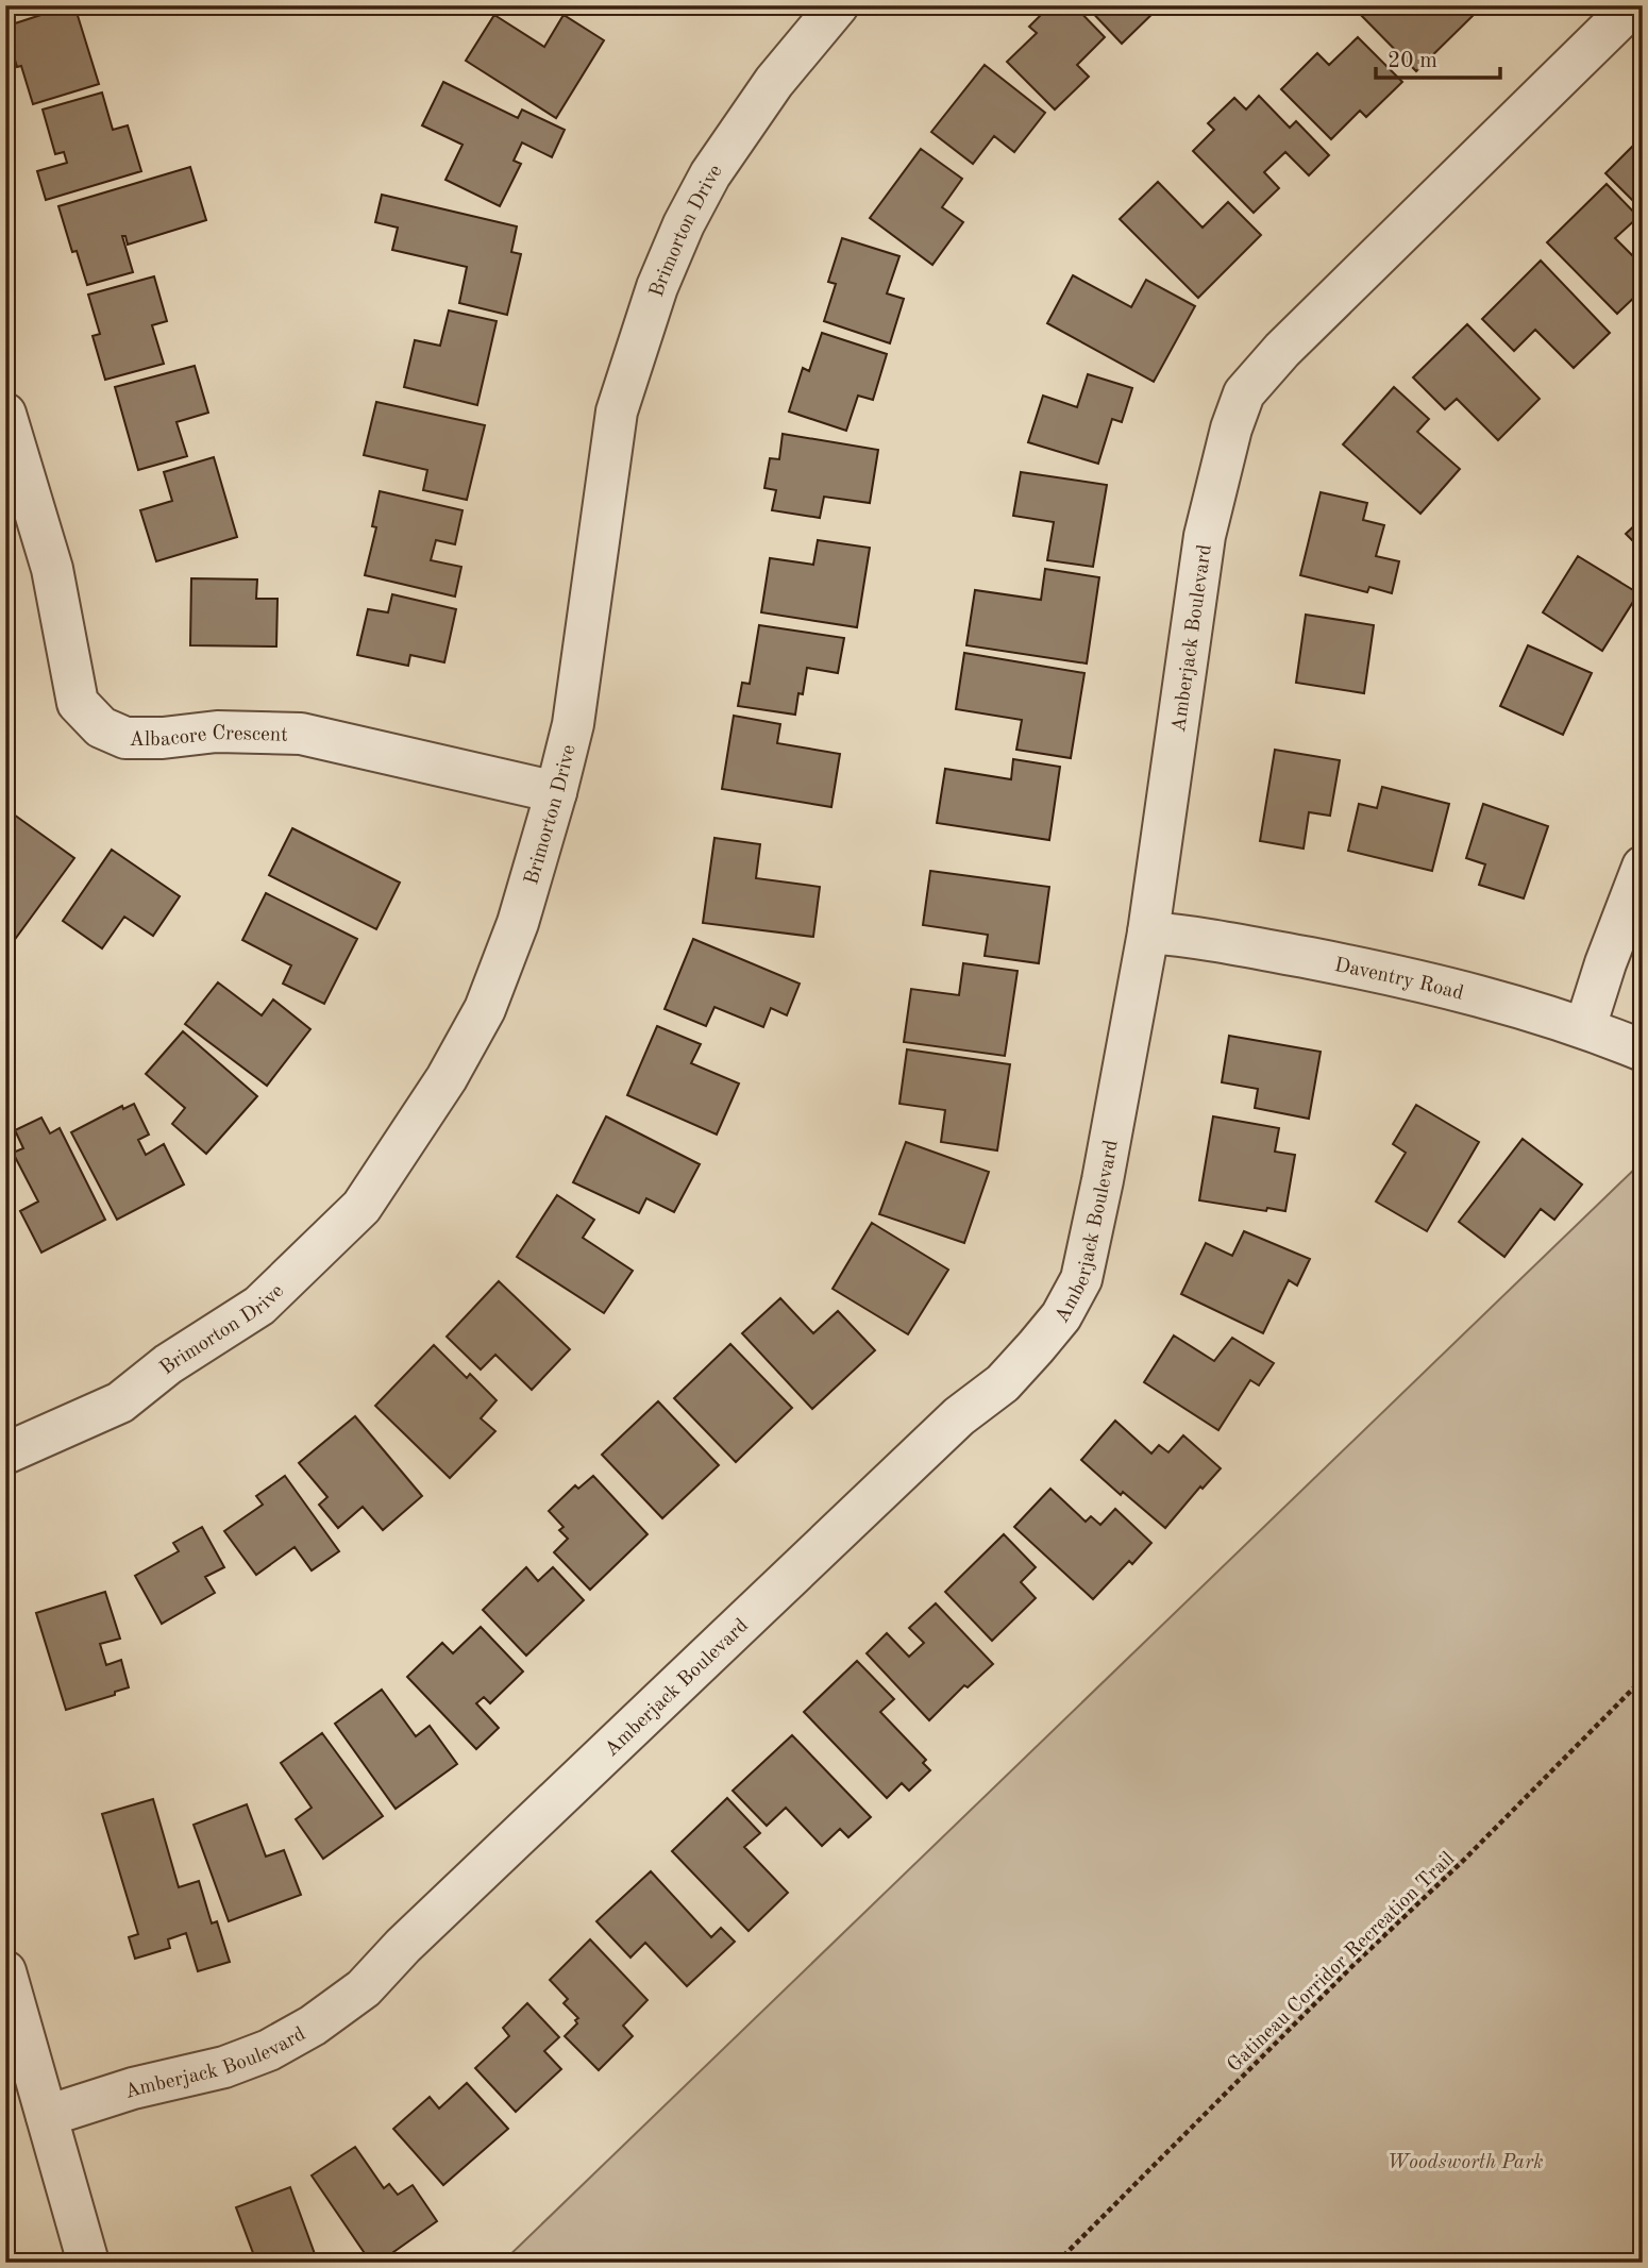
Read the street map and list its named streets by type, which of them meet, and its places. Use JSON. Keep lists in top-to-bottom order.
{
  "streets": {
    "street": [
      "Brimorton Drive",
      "Amberjack Boulevard",
      "Albacore Crescent",
      "Daventry Road"
    ],
    "path": ["Gatineau Corridor Recreation Trail"]
  },
  "crossings": [
    ["Brimorton Drive", "Albacore Crescent"],
    ["Amberjack Boulevard", "Daventry Road"]
  ],
  "parks": ["Woodsworth Park"],
  "scale_bar": "20 m"
}
